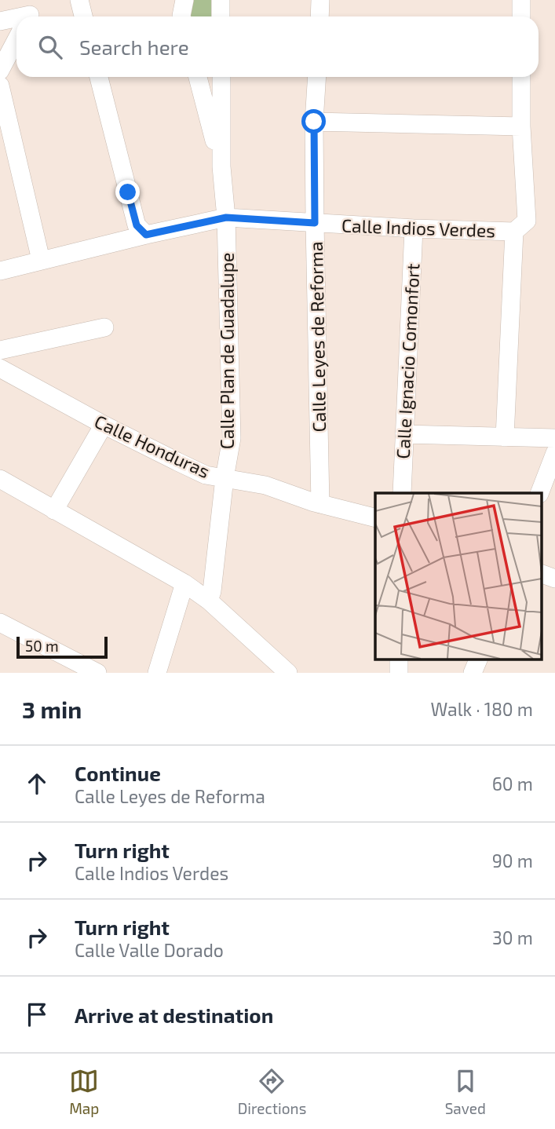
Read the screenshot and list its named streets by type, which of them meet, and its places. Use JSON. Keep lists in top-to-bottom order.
{
  "streets": {
    "street": [
      "Calle Indios Verdes",
      "Calle Leyes de Reforma",
      "Calle Plan de Guadalupe",
      "Calle Ignacio Comonfort",
      "Calle Honduras"
    ]
  },
  "crossings": [
    ["Calle Indios Verdes", "Calle Leyes de Reforma"],
    ["Calle Indios Verdes", "Calle Plan de Guadalupe"],
    ["Calle Indios Verdes", "Calle Ignacio Comonfort"],
    ["Calle Leyes de Reforma", "Calle Honduras"],
    ["Calle Plan de Guadalupe", "Calle Honduras"]
  ],
  "scale_bar": "50 m",
  "page": {
    "search": "Search here",
    "scale": "50 m",
    "heading": ["3 min", "Walk · 180 m"],
    "list": [
      ["Continue", "Calle Leyes de Reforma", "60 m"],
      ["Turn right", "Calle Indios Verdes", "90 m"],
      ["Turn right", "Calle Valle Dorado", "30 m"],
      "Arrive at destination"
    ],
    "nav": ["Map", "Directions", "Saved"]
  }
}
